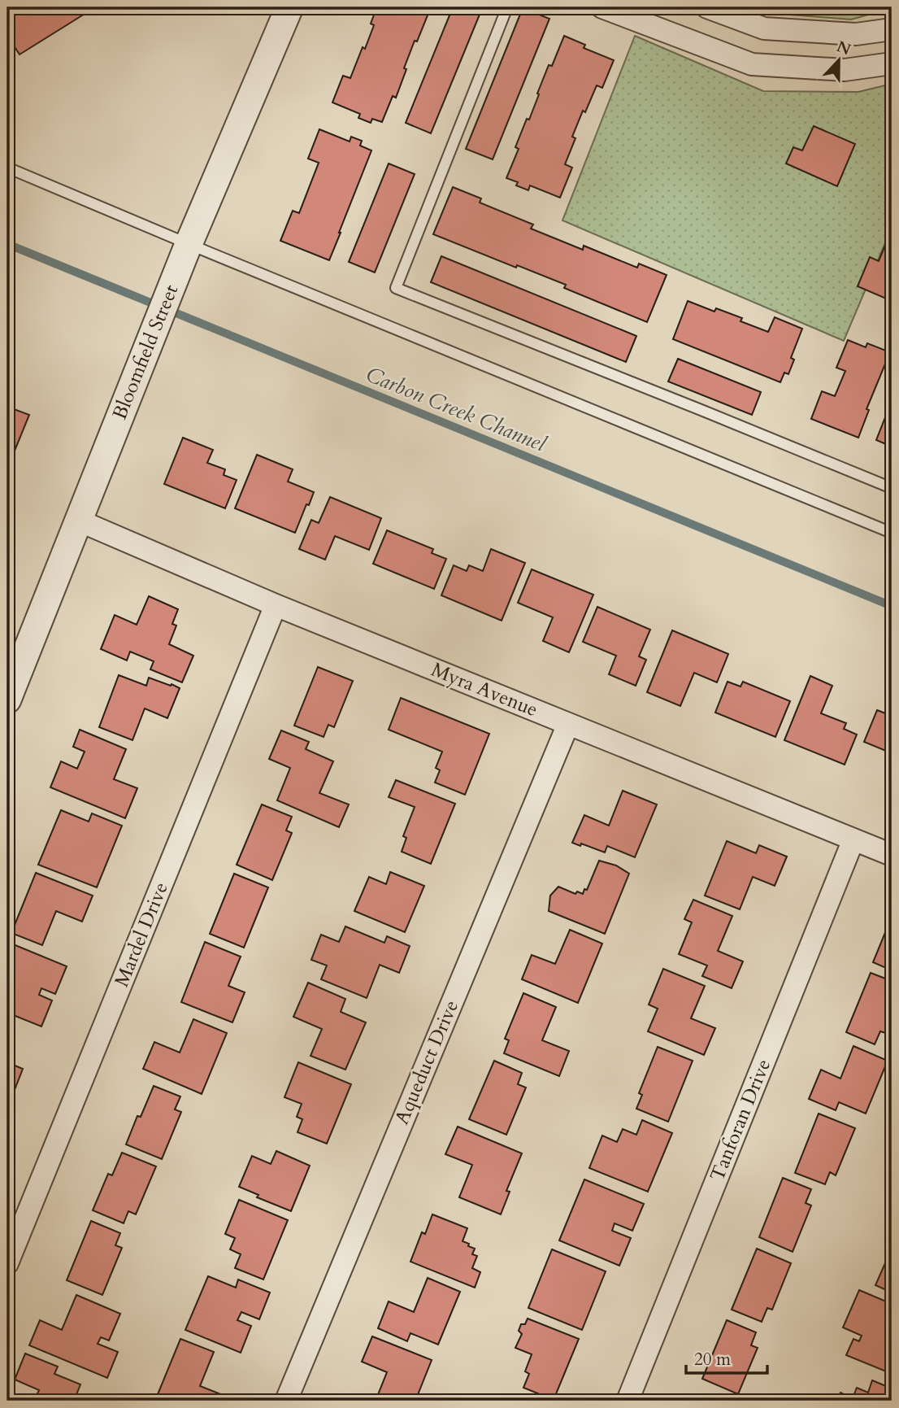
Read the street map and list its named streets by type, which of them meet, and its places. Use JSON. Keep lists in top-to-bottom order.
{
  "streets": {
    "street": [
      "Bloomfield Street",
      "Myra Avenue",
      "Mardel Drive",
      "Aqueduct Drive",
      "Tanforan Drive"
    ]
  },
  "crossings": [
    ["Bloomfield Street", "Myra Avenue"],
    ["Myra Avenue", "Mardel Drive"],
    ["Myra Avenue", "Aqueduct Drive"],
    ["Myra Avenue", "Tanforan Drive"]
  ],
  "water": ["Carbon Creek Channel"],
  "scale_bar": "20 m",
  "north": "top"
}
